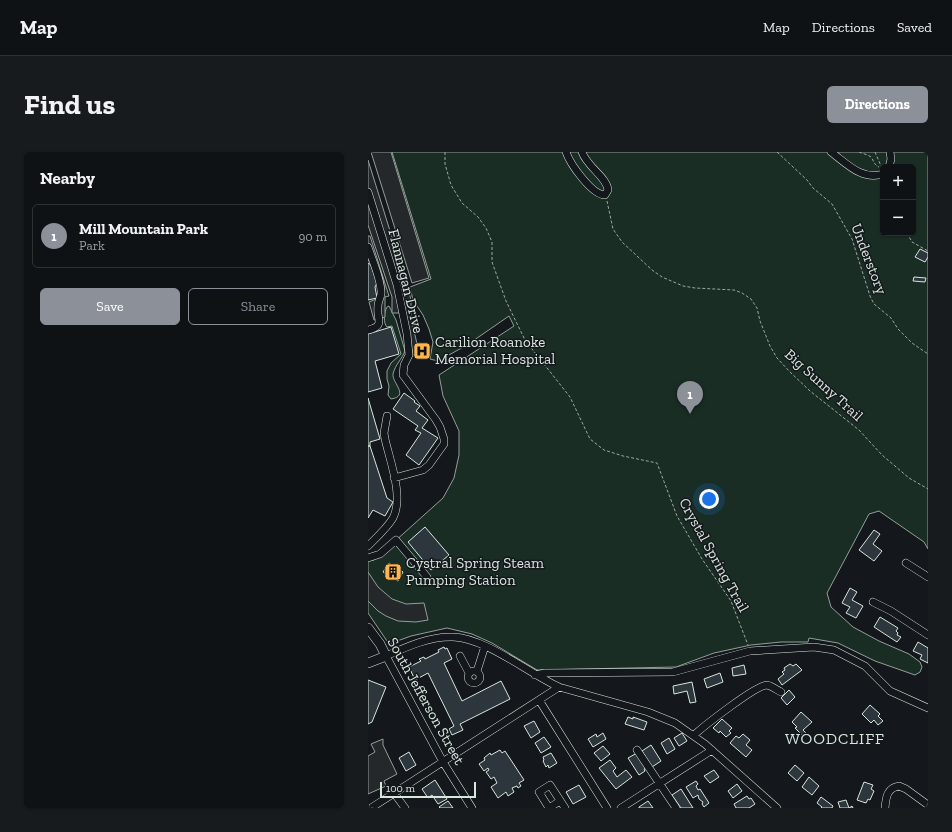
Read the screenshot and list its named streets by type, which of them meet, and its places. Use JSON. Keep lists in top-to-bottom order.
{
  "streets": {
    "main road": ["South Jefferson Street"],
    "street": ["Flannagan Drive"],
    "path": ["Understory", "Big Sunny Trail", "Crystal Spring Trail"]
  },
  "districts": ["WOODCLIFF"],
  "places": {
    "hospital": ["Carilion Roanoke Memorial Hospital"],
    "building": ["Cystral Spring Steam Pumping Station"]
  },
  "scale_bar": "100 m",
  "page": {
    "header": "Map",
    "nav": ["Map", "Directions", "Saved"],
    "buttons": [
      "Directions",
      ["Save", "Share"]
    ],
    "title": "Find us",
    "heading": "Nearby",
    "map_buttons": ["+", "−"],
    "list": [
      {
        "mark": "1",
        "name": "Mill Mountain Park",
        "note": "Park",
        "value": "90 m"
      }
    ],
    "pins": "1",
    "scale": "100 m"
  }
}
